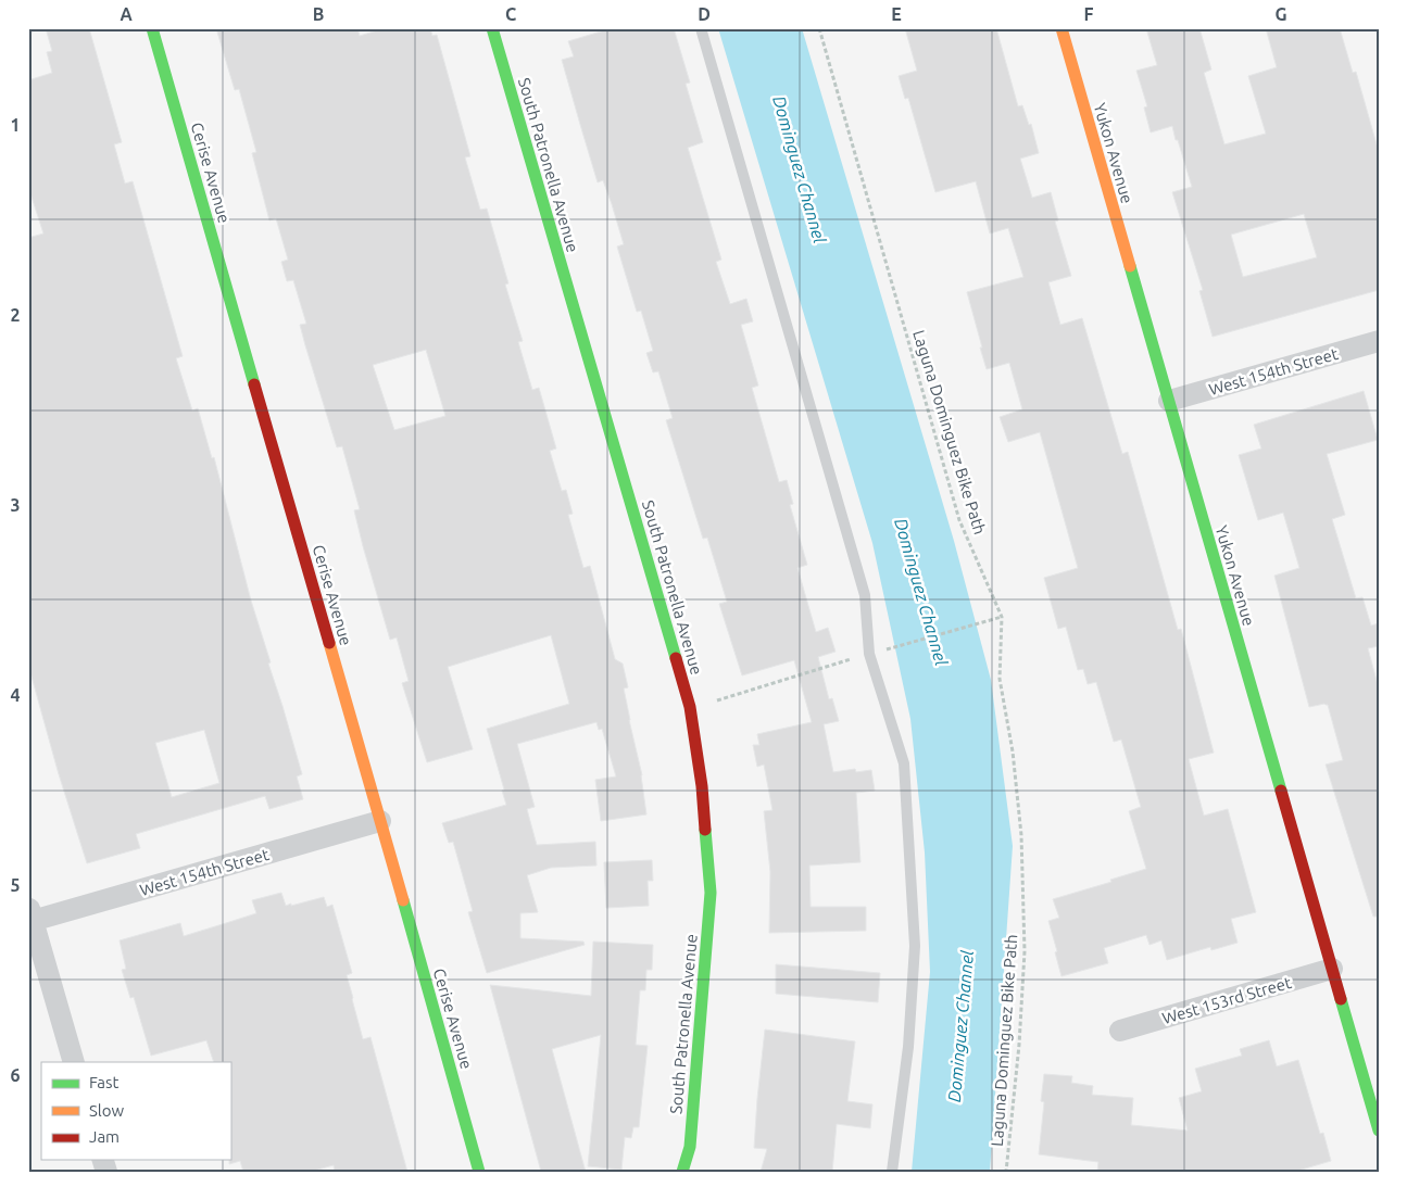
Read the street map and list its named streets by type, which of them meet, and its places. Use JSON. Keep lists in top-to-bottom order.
{
  "streets": {
    "street": [
      "Yukon Avenue",
      "South Patronella Avenue",
      "Cerise Avenue",
      "West 154th Street",
      "West 153rd Street"
    ],
    "path": ["Laguna Dominguez Bike Path"]
  },
  "crossings": [
    ["Yukon Avenue", "West 154th Street"],
    ["Yukon Avenue", "West 153rd Street"],
    ["Cerise Avenue", "West 154th Street"]
  ],
  "water": ["Dominguez Channel"],
  "legend": ["Fast", "Slow", "Jam"],
  "grid": {
    "columns": [
      "A",
      "B",
      "C",
      "D",
      "E",
      "F",
      "G"
    ],
    "rows": [
      "1",
      "2",
      "3",
      "4",
      "5",
      "6"
    ]
  }
}
